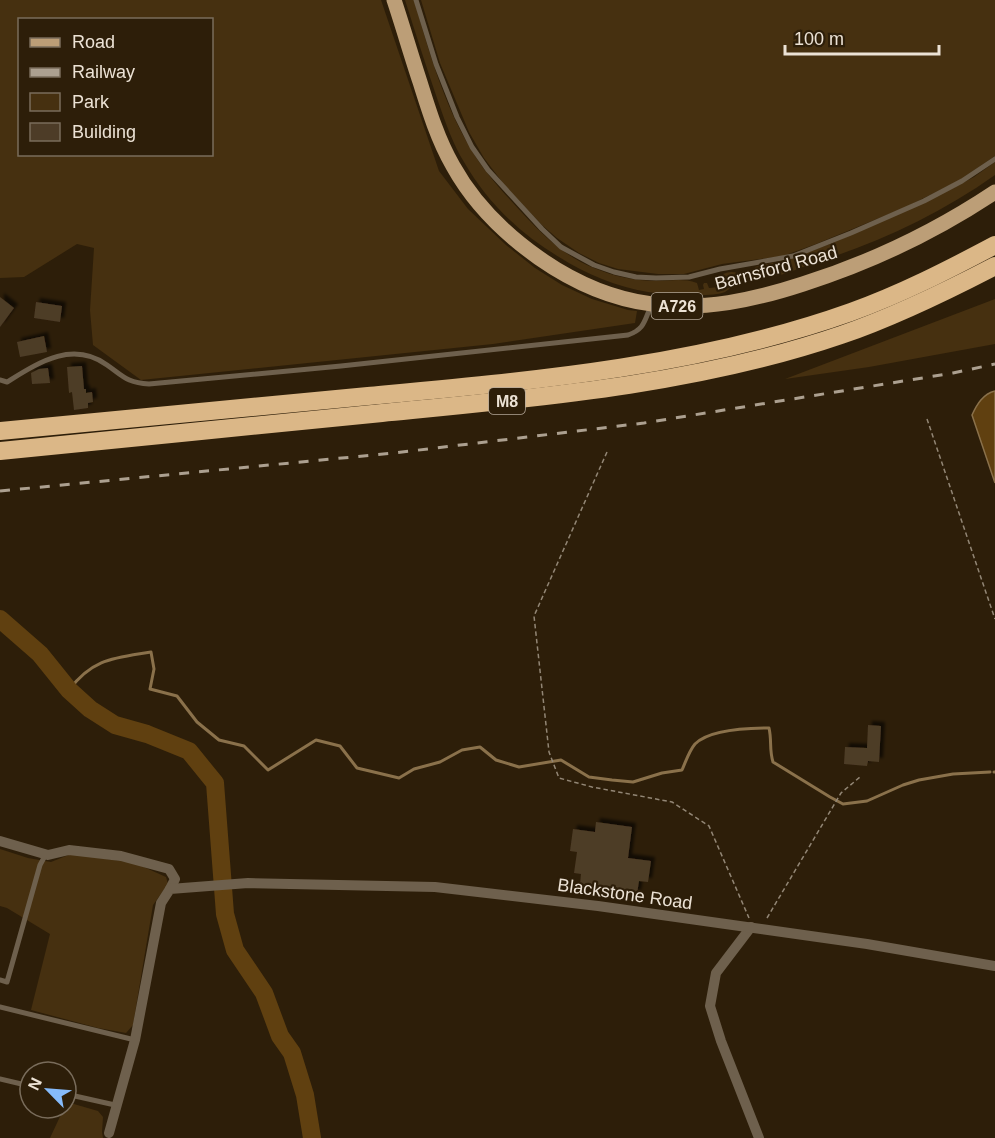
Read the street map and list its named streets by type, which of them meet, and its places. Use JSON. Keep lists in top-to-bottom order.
{
  "streets": {
    "highway": ["M8"],
    "main road": ["Barnsford Road", "A726"],
    "street": ["Blackstone Road"]
  },
  "legend": [
    "Road",
    "Railway",
    "Park",
    "Building"
  ],
  "scale_bar": "100 m",
  "north": "top left"
}
